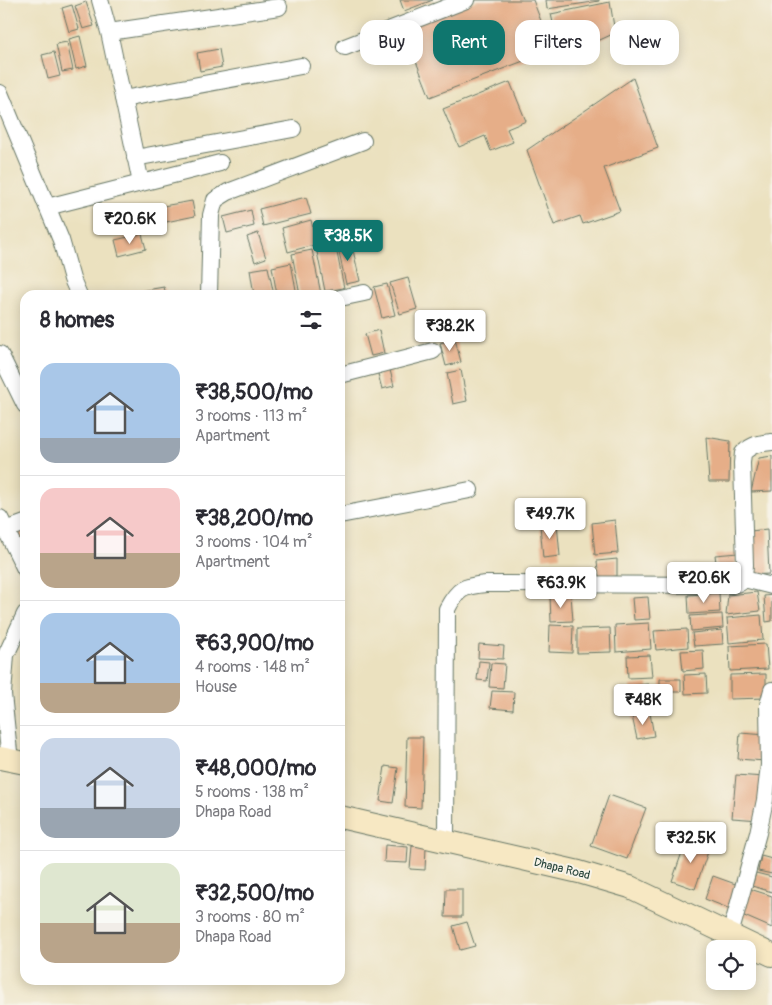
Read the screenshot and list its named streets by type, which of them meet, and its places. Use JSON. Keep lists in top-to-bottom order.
{
  "streets": {
    "street": ["Dhapa Road"]
  },
  "page": {
    "chip": [
      "Buy",
      "Rent",
      "Filters",
      "New"
    ],
    "price": [
      "₹20.6K",
      "₹38.5K",
      "₹38.2K",
      "₹49.7K",
      "₹20.6K",
      "₹63.9K",
      "₹48K",
      "₹32.5K"
    ],
    "heading": "8 homes",
    "list": [
      {
        "name": "₹38,500/mo",
        "note": "3 rooms · 113 m² · Apartment"
      },
      {
        "name": "₹38,200/mo",
        "note": "3 rooms · 104 m² · Apartment"
      },
      {
        "name": "₹63,900/mo",
        "note": "4 rooms · 148 m² · House"
      },
      {
        "name": "₹48,000/mo",
        "note": "5 rooms · 138 m² · Dhapa Road"
      },
      {
        "name": "₹32,500/mo",
        "note": "3 rooms · 80 m² · Dhapa Road"
      }
    ]
  }
}
